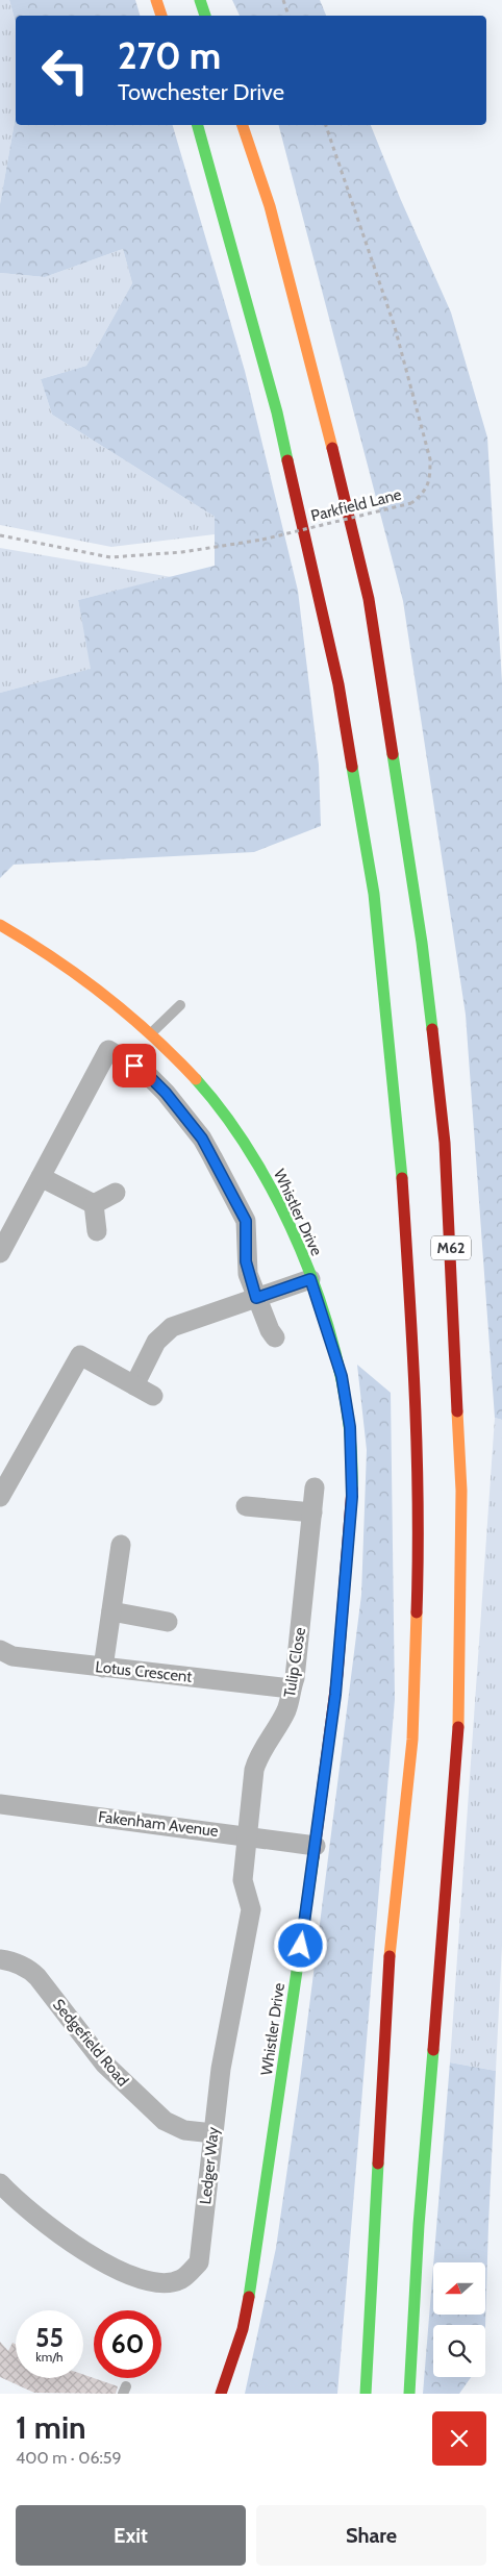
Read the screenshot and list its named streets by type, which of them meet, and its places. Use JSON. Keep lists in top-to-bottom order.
{
  "streets": {
    "main road": ["Whistler Drive", "M62"],
    "street": [
      "Tulip Close",
      "Lotus Crescent",
      "Fakenham Avenue",
      "Sedgefield Road",
      "Ledger Way"
    ],
    "path": ["Parkfield Lane"]
  },
  "crossings": [
    ["Whistler Drive", "Fakenham Avenue"],
    ["Tulip Close", "Lotus Crescent"],
    ["Tulip Close", "Fakenham Avenue"],
    ["Tulip Close", "Ledger Way"],
    ["Fakenham Avenue", "Ledger Way"],
    ["Sedgefield Road", "Ledger Way"]
  ],
  "north": "left",
  "page": {
    "turn": ["270 m", "Towchester Drive"],
    "speed": "55 km/h",
    "limit": "60",
    "heading": ["1 min", "400 m · 06:59"],
    "buttons": ["Exit", "Share"]
  }
}
